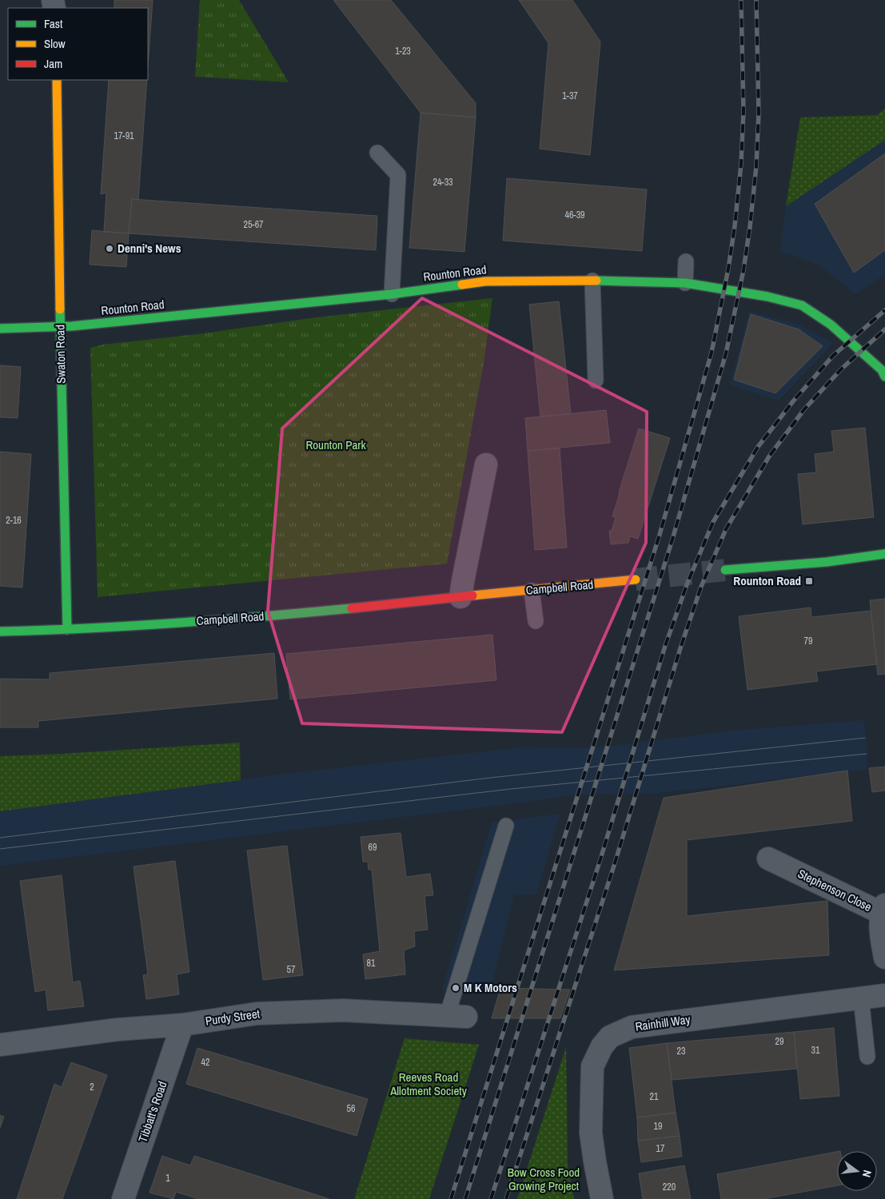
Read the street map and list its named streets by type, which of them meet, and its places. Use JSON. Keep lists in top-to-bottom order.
{
  "streets": {
    "street": [
      "Rounton Road",
      "Swaton Road",
      "Campbell Road",
      "Stephenson Close",
      "Purdy Street",
      "Rainhill Way",
      "Tibbatt's Road"
    ]
  },
  "crossings": [
    ["Rounton Road", "Swaton Road"],
    ["Swaton Road", "Campbell Road"],
    ["Purdy Street", "Tibbatt's Road"]
  ],
  "parks": ["Rounton Park", "Reeves Road Allotment Society", "Bow Cross Food Growing Project"],
  "places": {
    "other": ["Denni's News", "M K Motors"],
    "transit": ["Rounton Road"]
  },
  "house_numbers": [
    "1-23",
    "1-37",
    "17-91",
    "24-33",
    "46-39",
    "25-67",
    "2-16",
    "79",
    "69",
    "81",
    "57",
    "29",
    "31",
    "23",
    "42",
    "2",
    "21",
    "56",
    "19",
    "17",
    "1",
    "220"
  ],
  "legend": ["Fast", "Slow", "Jam"],
  "north": "right"
}
